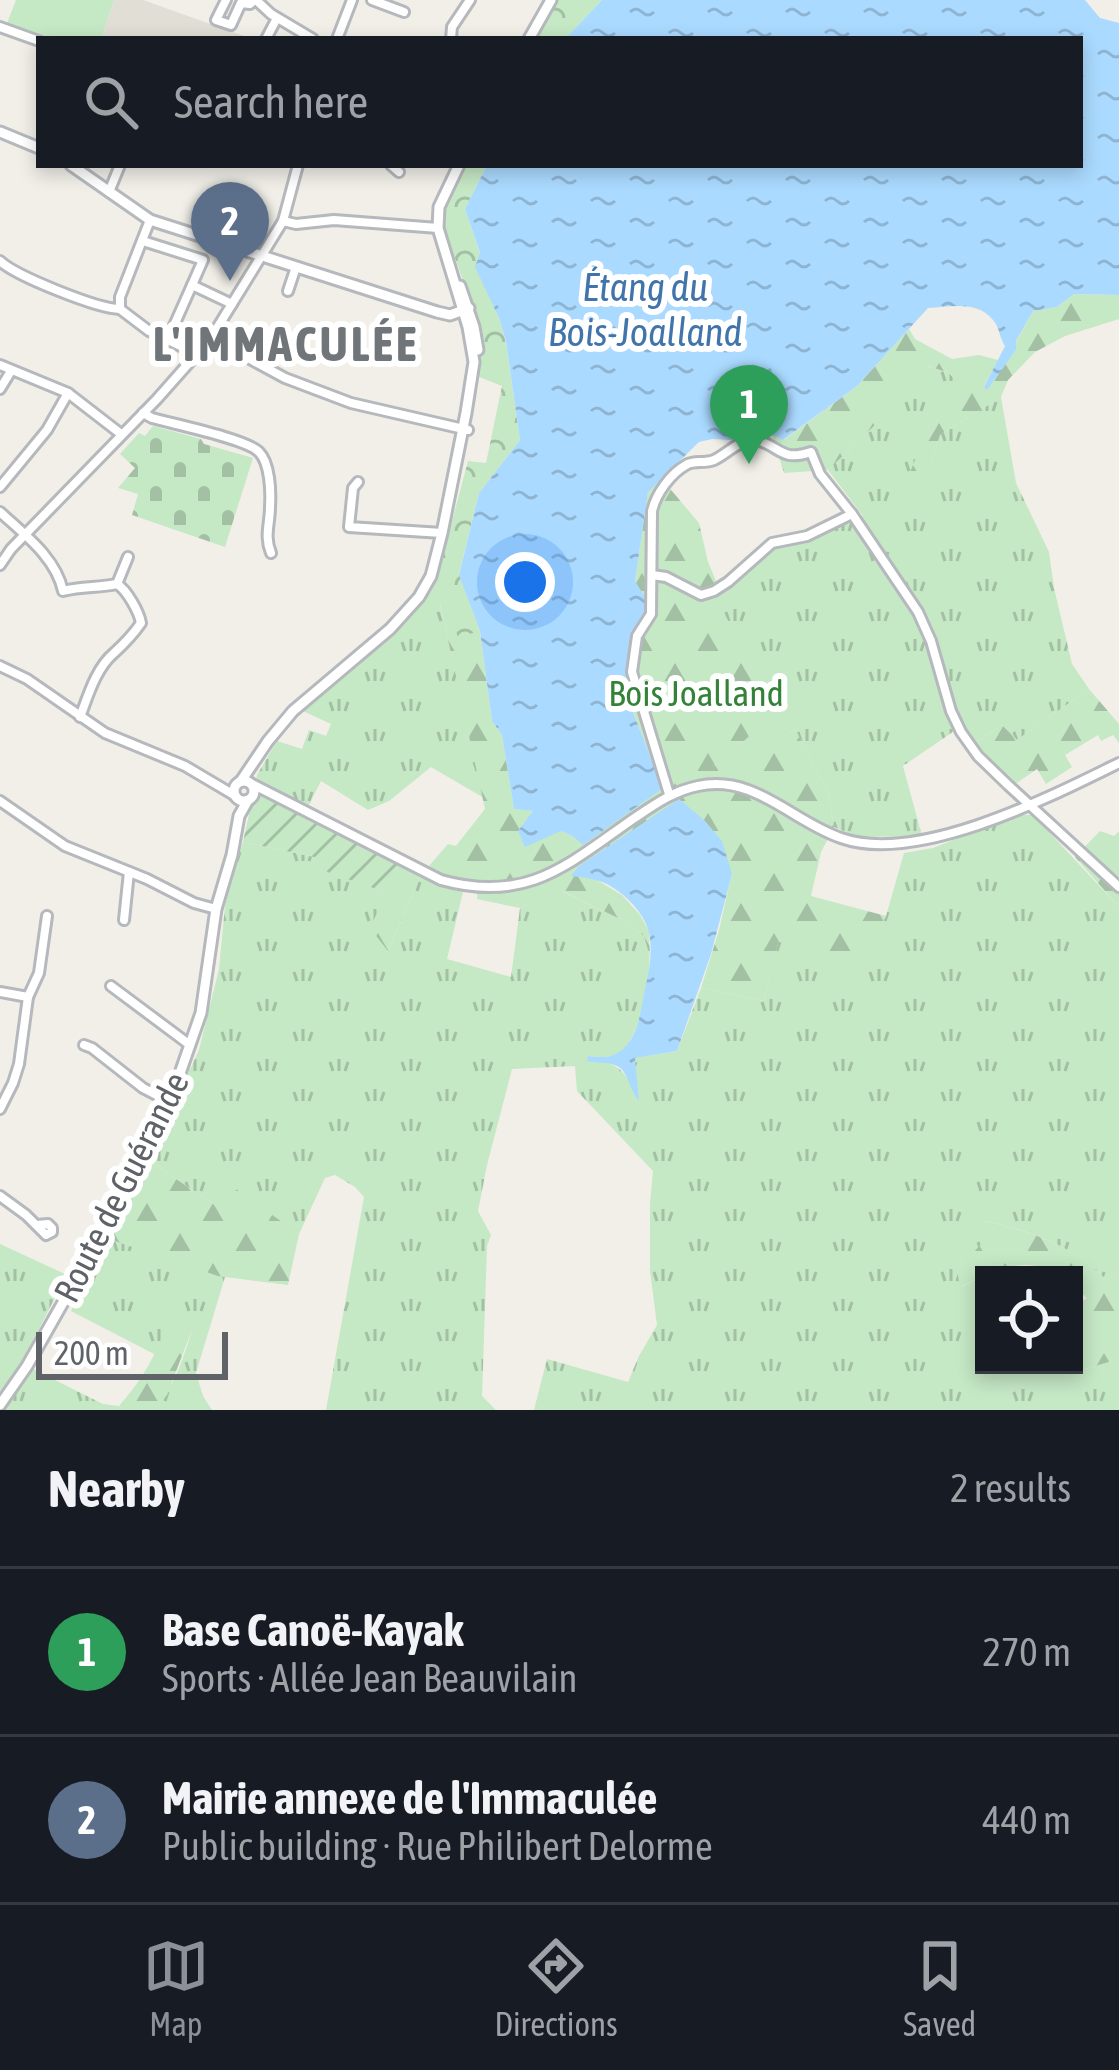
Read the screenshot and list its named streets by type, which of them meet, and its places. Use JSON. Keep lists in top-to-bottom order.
{
  "streets": {
    "street": ["Route de Guérande"]
  },
  "districts": ["L'IMMACULÉE"],
  "water": ["Étang du Bois-Joalland"],
  "parks": ["Bois Joalland"],
  "scale_bar": "200 m",
  "page": {
    "search": "Search here",
    "pins": ["2", "1"],
    "scale": "200 m",
    "heading": ["Nearby", "2 results"],
    "list": [
      {
        "mark": "1",
        "name": "Base Canoë-Kayak",
        "note": "Sports · Allée Jean Beauvilain",
        "value": "270 m"
      },
      {
        "mark": "2",
        "name": "Mairie annexe de l'Immaculée",
        "note": "Public building · Rue Philibert Delorme",
        "value": "440 m"
      }
    ],
    "nav": ["Map", "Directions", "Saved"]
  }
}
